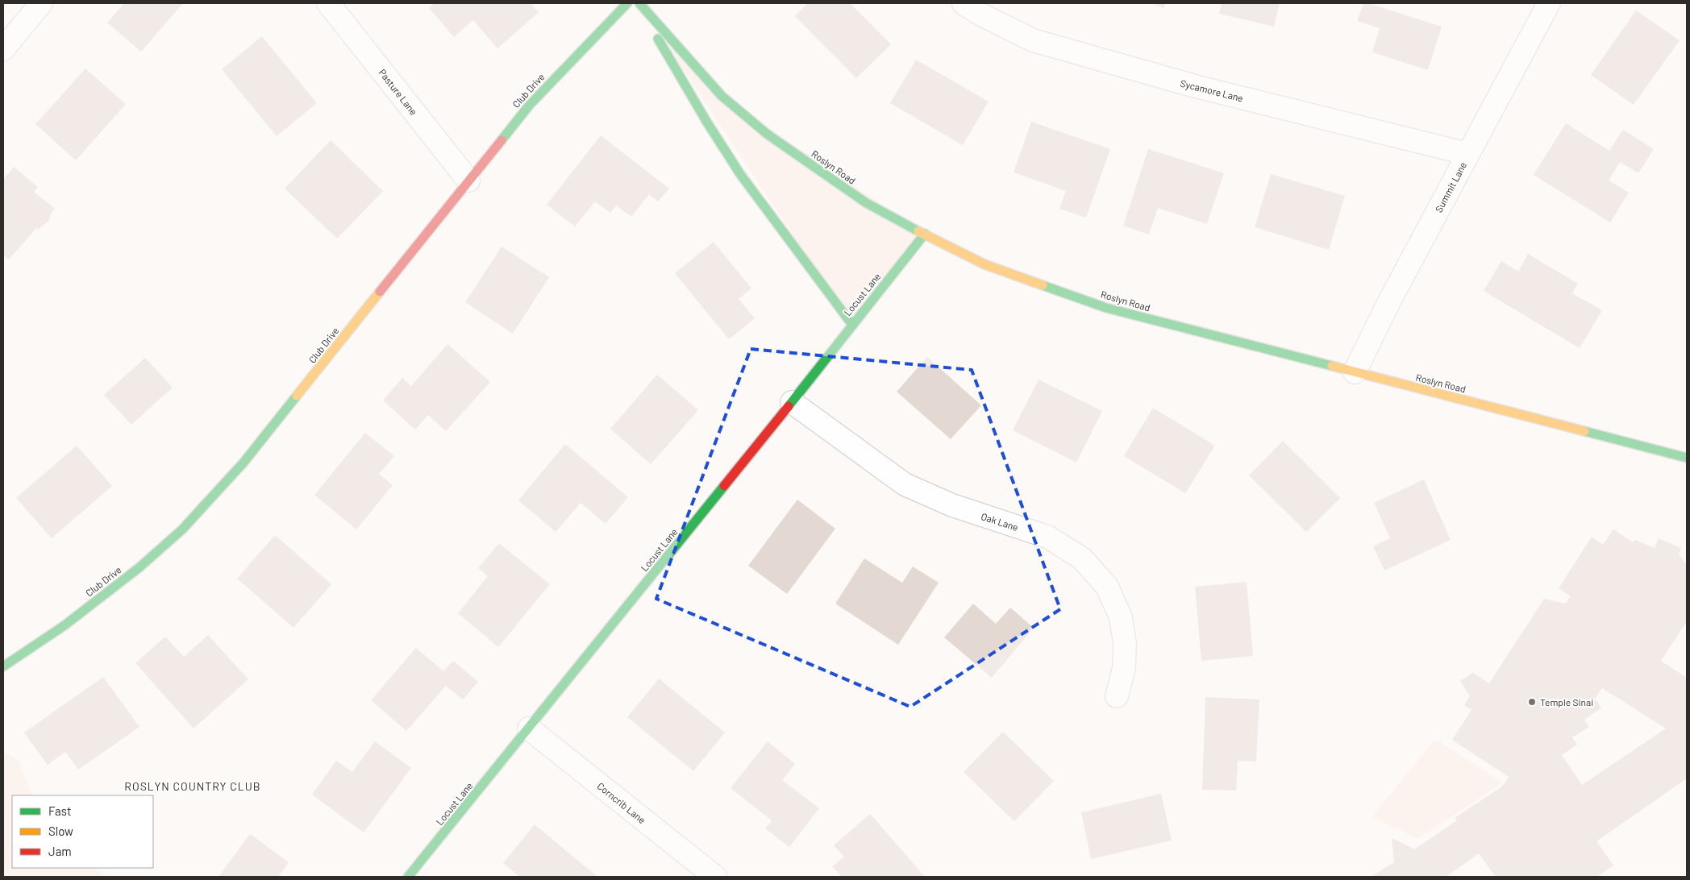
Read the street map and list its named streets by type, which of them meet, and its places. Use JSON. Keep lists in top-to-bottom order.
{
  "streets": {
    "street": [
      "Club Drive",
      "Sycamore Lane",
      "Pasture Lane",
      "Roslyn Road",
      "Summit Lane",
      "Locust Lane",
      "Oak Lane",
      "Corncrib Lane"
    ]
  },
  "crossings": [
    ["Club Drive", "Pasture Lane"],
    ["Sycamore Lane", "Summit Lane"],
    ["Roslyn Road", "Summit Lane"],
    ["Roslyn Road", "Locust Lane"],
    ["Locust Lane", "Oak Lane"],
    ["Locust Lane", "Corncrib Lane"]
  ],
  "districts": ["ROSLYN COUNTRY CLUB"],
  "places": ["Temple Sinai"],
  "legend": ["Fast", "Slow", "Jam"]
}
